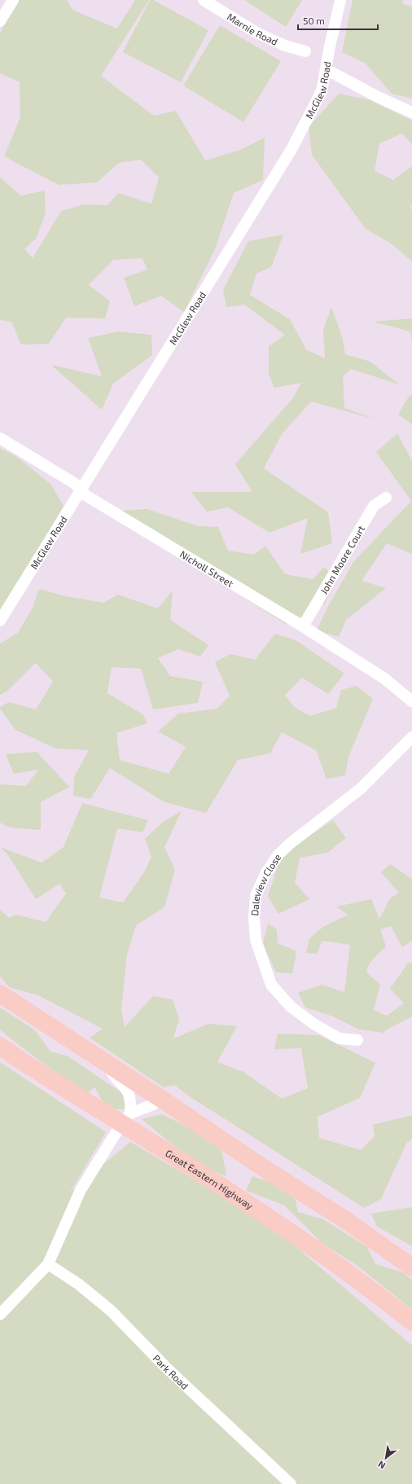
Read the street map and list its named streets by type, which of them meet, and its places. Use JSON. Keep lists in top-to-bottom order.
{
  "streets": {
    "highway": ["Great Eastern Highway"],
    "street": [
      "Marnie Road",
      "McGlew Road",
      "John Moore Court",
      "Nicholl Street",
      "Daleview Close",
      "Park Road"
    ]
  },
  "crossings": [
    ["McGlew Road", "Nicholl Street"],
    ["John Moore Court", "Nicholl Street"]
  ],
  "scale_bar": "50 m",
  "north": "bottom left"
}
